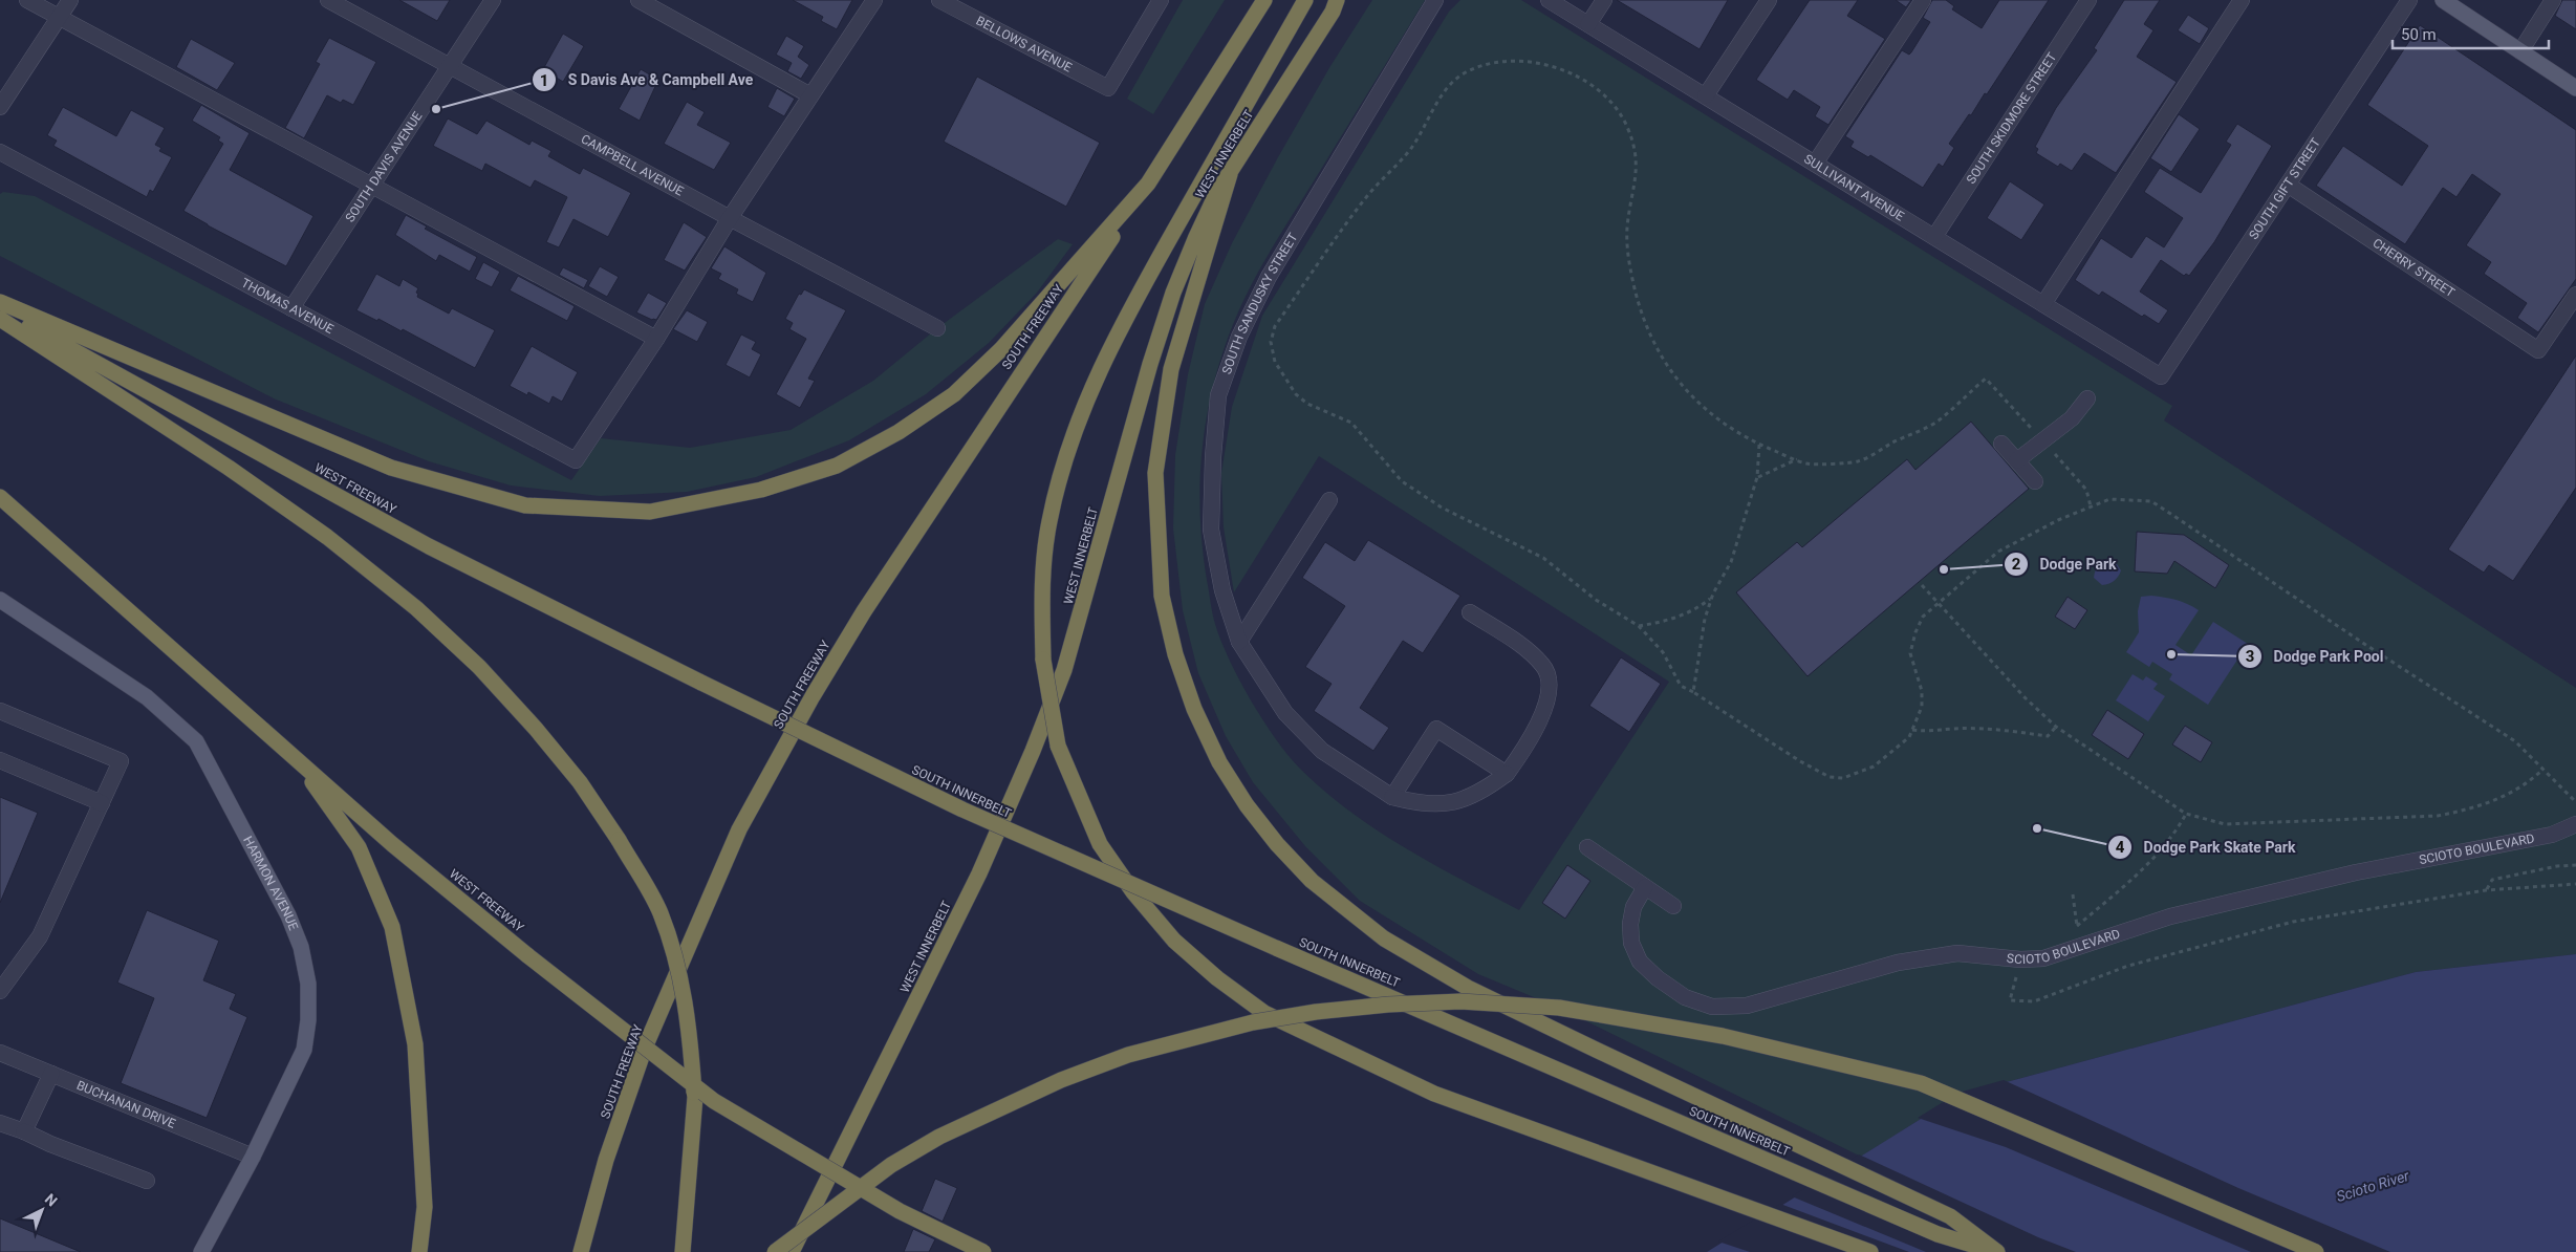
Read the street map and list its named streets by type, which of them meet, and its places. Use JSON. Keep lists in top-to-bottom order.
{
  "streets": {
    "highway": [
      "WEST INNERBELT",
      "SOUTH FREEWAY",
      "WEST FREEWAY",
      "SOUTH INNERBELT"
    ],
    "main road": ["HARMON AVENUE"],
    "street": [
      "BELLOWS AVENUE",
      "SOUTH SKIDMORE STREET",
      "CAMPBELL AVENUE",
      "SOUTH DAVIS AVENUE",
      "SULLIVANT AVENUE",
      "SOUTH GIFT STREET",
      "CHERRY STREET",
      "SOUTH SANDUSKY STREET",
      "THOMAS AVENUE",
      "SCIOTO BOULEVARD",
      "BUCHANAN DRIVE"
    ]
  },
  "crossings": [
    ["SOUTH SKIDMORE STREET", "SULLIVANT AVENUE"],
    ["CAMPBELL AVENUE", "SOUTH DAVIS AVENUE"],
    ["SOUTH DAVIS AVENUE", "THOMAS AVENUE"],
    ["SULLIVANT AVENUE", "SOUTH GIFT STREET"],
    ["SOUTH GIFT STREET", "CHERRY STREET"],
    ["WEST FREEWAY", "SOUTH INNERBELT"],
    ["HARMON AVENUE", "BUCHANAN DRIVE"]
  ],
  "water": ["Scioto River"],
  "places": [
    "S Davis Ave & Campbell Ave",
    "Dodge Park",
    "Dodge Park Pool",
    "Dodge Park Skate Park"
  ],
  "scale_bar": "50 m",
  "north": "top right"
}
